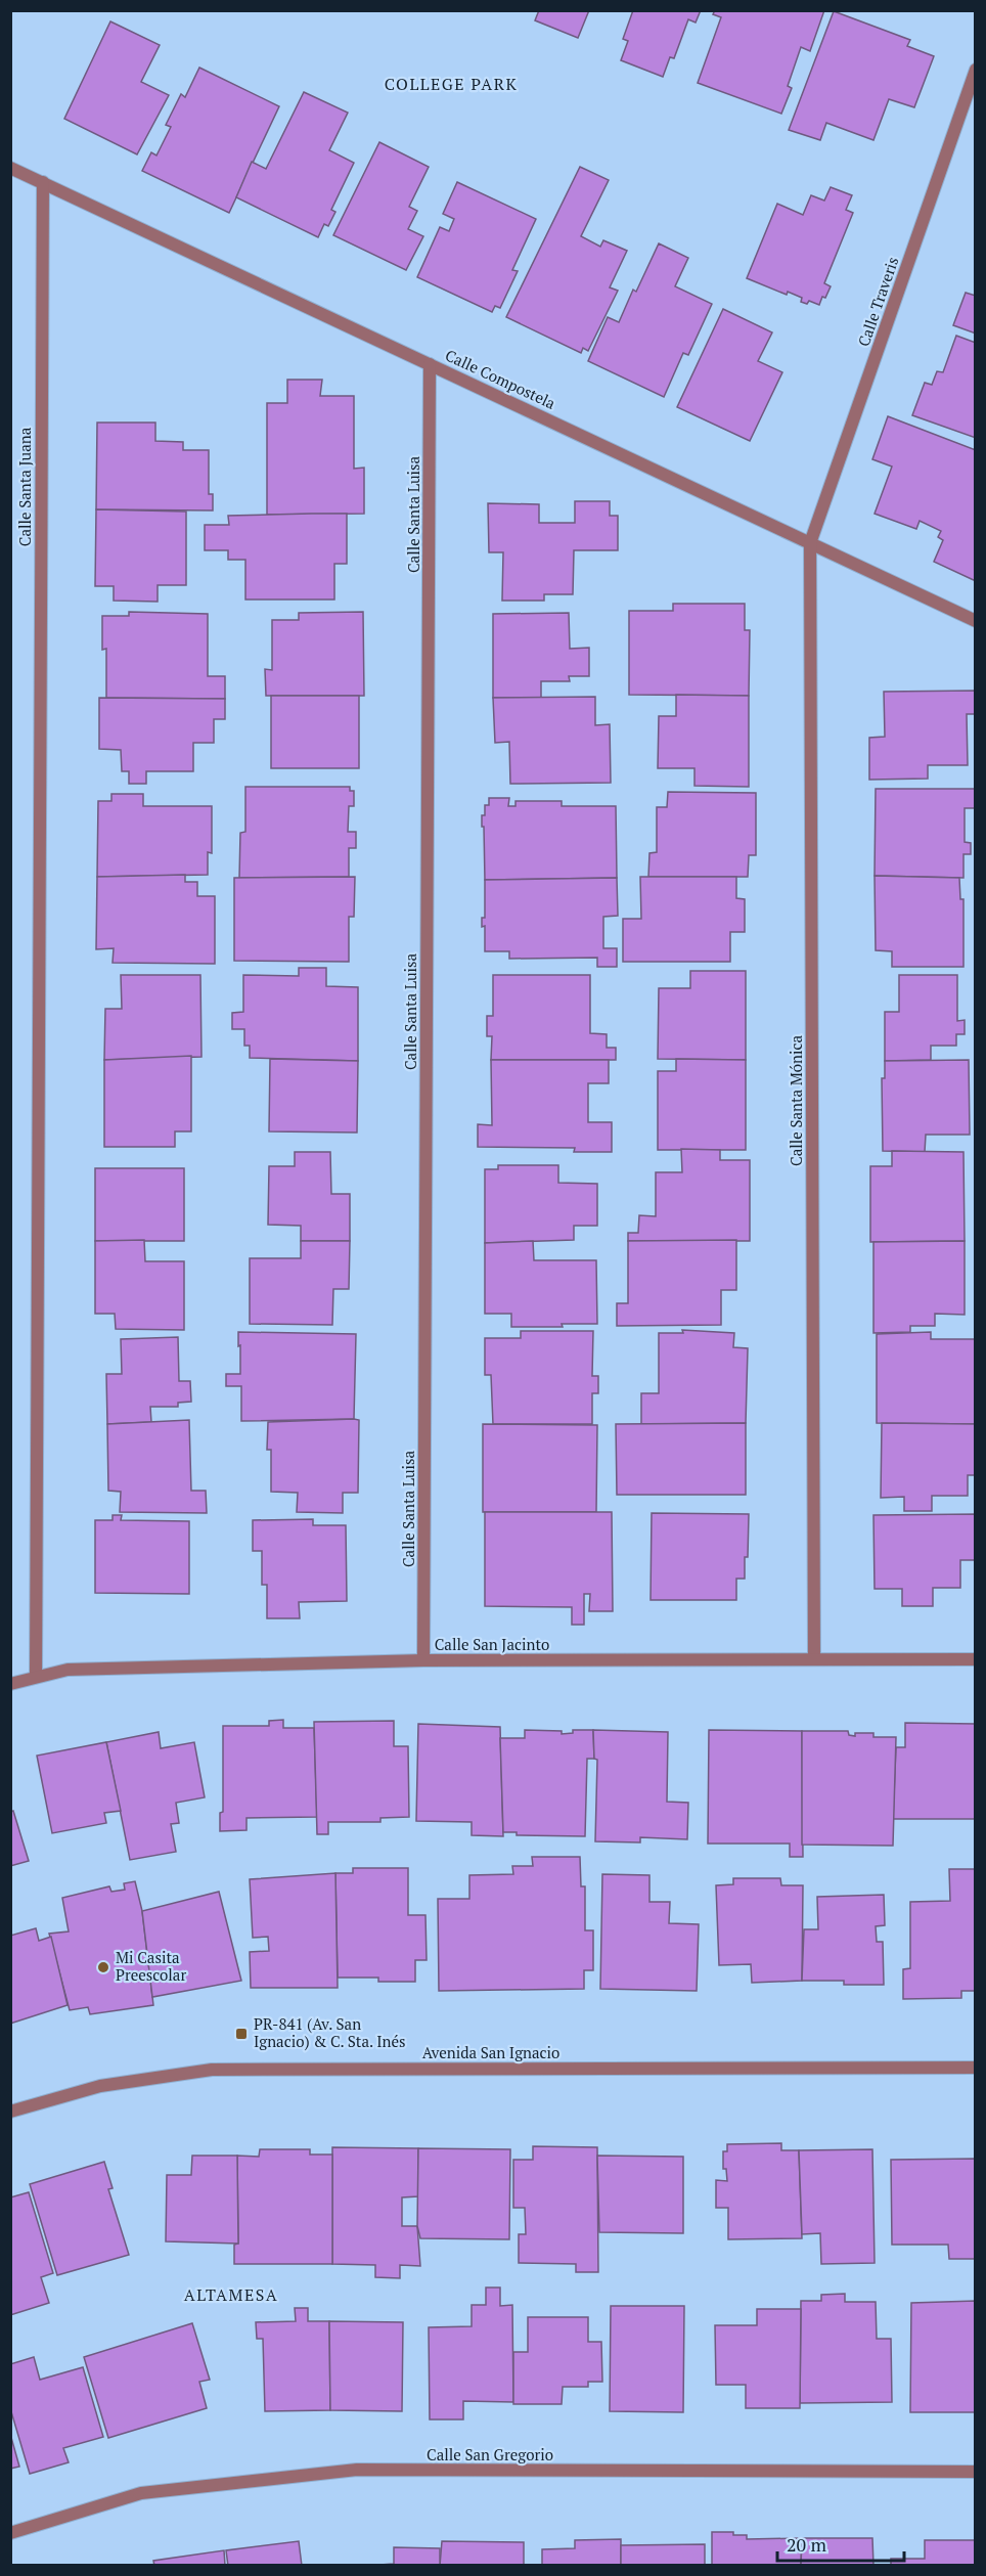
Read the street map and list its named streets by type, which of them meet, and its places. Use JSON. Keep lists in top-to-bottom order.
{
  "streets": {
    "street": [
      "Calle Traveris",
      "Calle Compostela",
      "Calle Santa Juana",
      "Calle Santa Luisa",
      "Calle Santa Mónica",
      "Calle San Jacinto",
      "Avenida San Ignacio",
      "Calle San Gregorio"
    ]
  },
  "crossings": [
    ["Calle Traveris", "Calle Compostela"],
    ["Calle Traveris", "Calle Santa Mónica"],
    ["Calle Compostela", "Calle Santa Juana"],
    ["Calle Compostela", "Calle Santa Luisa"],
    ["Calle Compostela", "Calle Santa Mónica"],
    ["Calle Santa Juana", "Calle San Jacinto"],
    ["Calle Santa Luisa", "Calle San Jacinto"],
    ["Calle Santa Mónica", "Calle San Jacinto"]
  ],
  "districts": ["COLLEGE PARK", "ALTAMESA"],
  "places": {
    "other": ["Mi Casita Preescolar"],
    "transit": ["PR-841 (Av. San Ignacio) & C. Sta. Inés"]
  },
  "scale_bar": "20 m"
}
